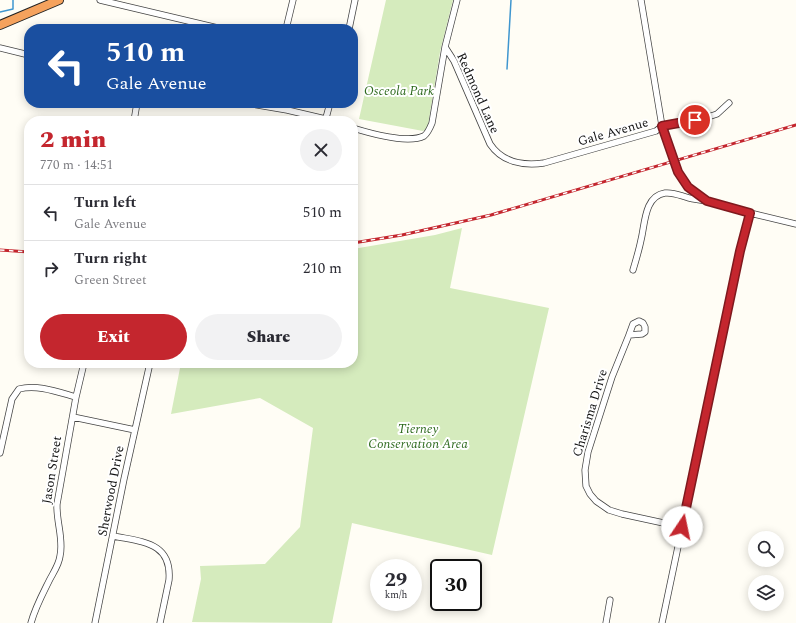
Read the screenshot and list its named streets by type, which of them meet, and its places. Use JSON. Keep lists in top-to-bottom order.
{
  "streets": {
    "street": [
      "Redmond Lane",
      "Gale Avenue",
      "Charisma Drive",
      "Jason Street",
      "Sherwood Drive"
    ]
  },
  "crossings": [
    ["Redmond Lane", "Gale Avenue"]
  ],
  "parks": ["Osceola Park", "Tierney Conservation Area"],
  "page": {
    "turn": ["510 m", "Gale Avenue"],
    "heading": ["2 min", "770 m · 14:51"],
    "list": [
      {
        "name": "Turn left",
        "note": "Gale Avenue",
        "value": "510 m"
      },
      {
        "name": "Turn right",
        "note": "Green Street",
        "value": "210 m"
      }
    ],
    "buttons": ["Exit", "Share"],
    "speed": "29 km/h",
    "limit": "30"
  }
}
